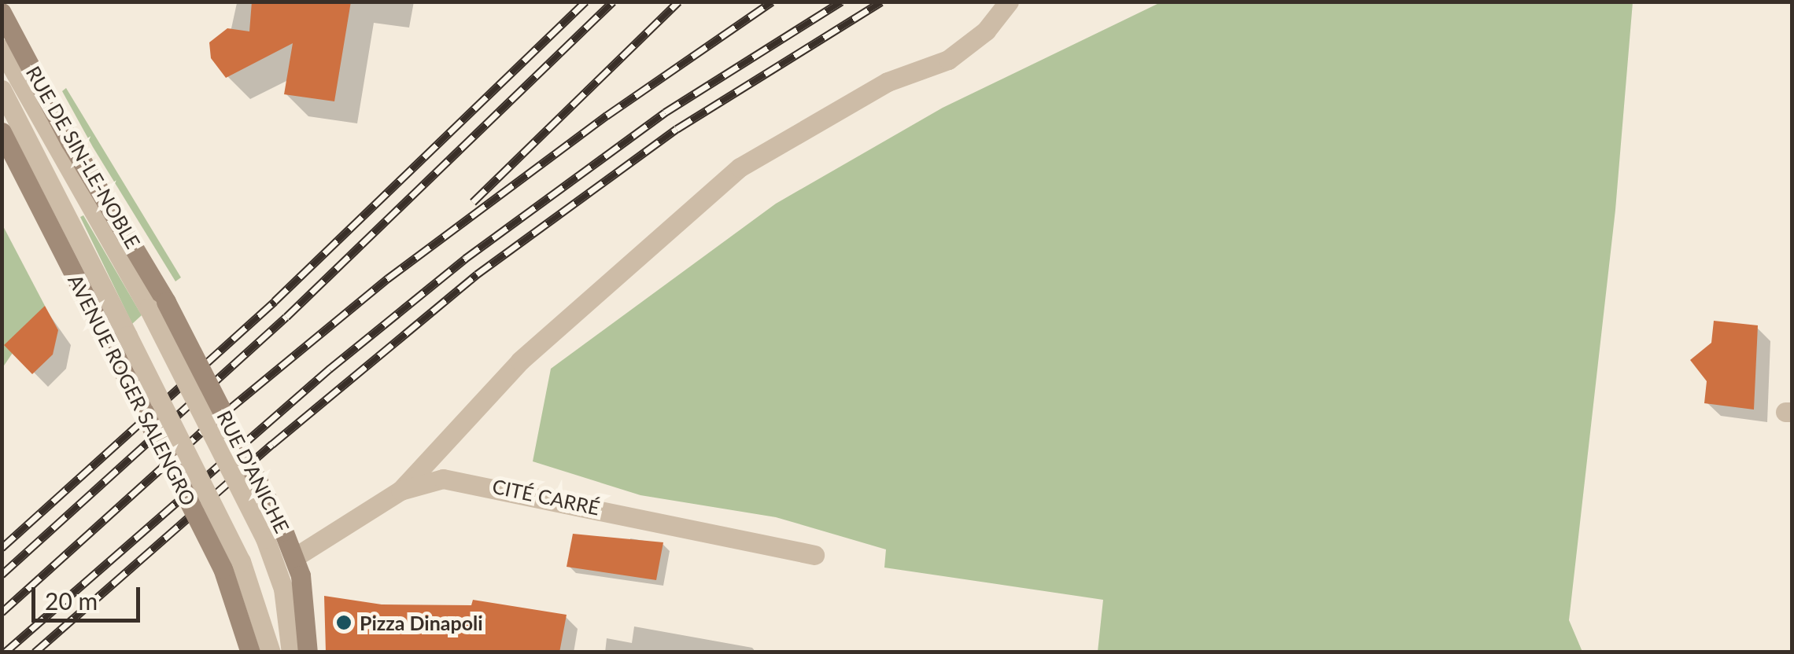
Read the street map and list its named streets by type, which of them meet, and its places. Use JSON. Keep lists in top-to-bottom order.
{
  "streets": {
    "main road": ["RUE DE SIN-LE-NOBLE", "AVENUE ROGER SALENGRO", "RUE D'ANICHE"],
    "lane": ["CITÉ CARRÉ"]
  },
  "crossings": [
    ["RUE DE SIN-LE-NOBLE", "RUE D'ANICHE"],
    ["RUE D'ANICHE", "CITÉ CARRÉ"]
  ],
  "places": ["Pizza Dinapoli"],
  "scale_bar": "20 m"
}
